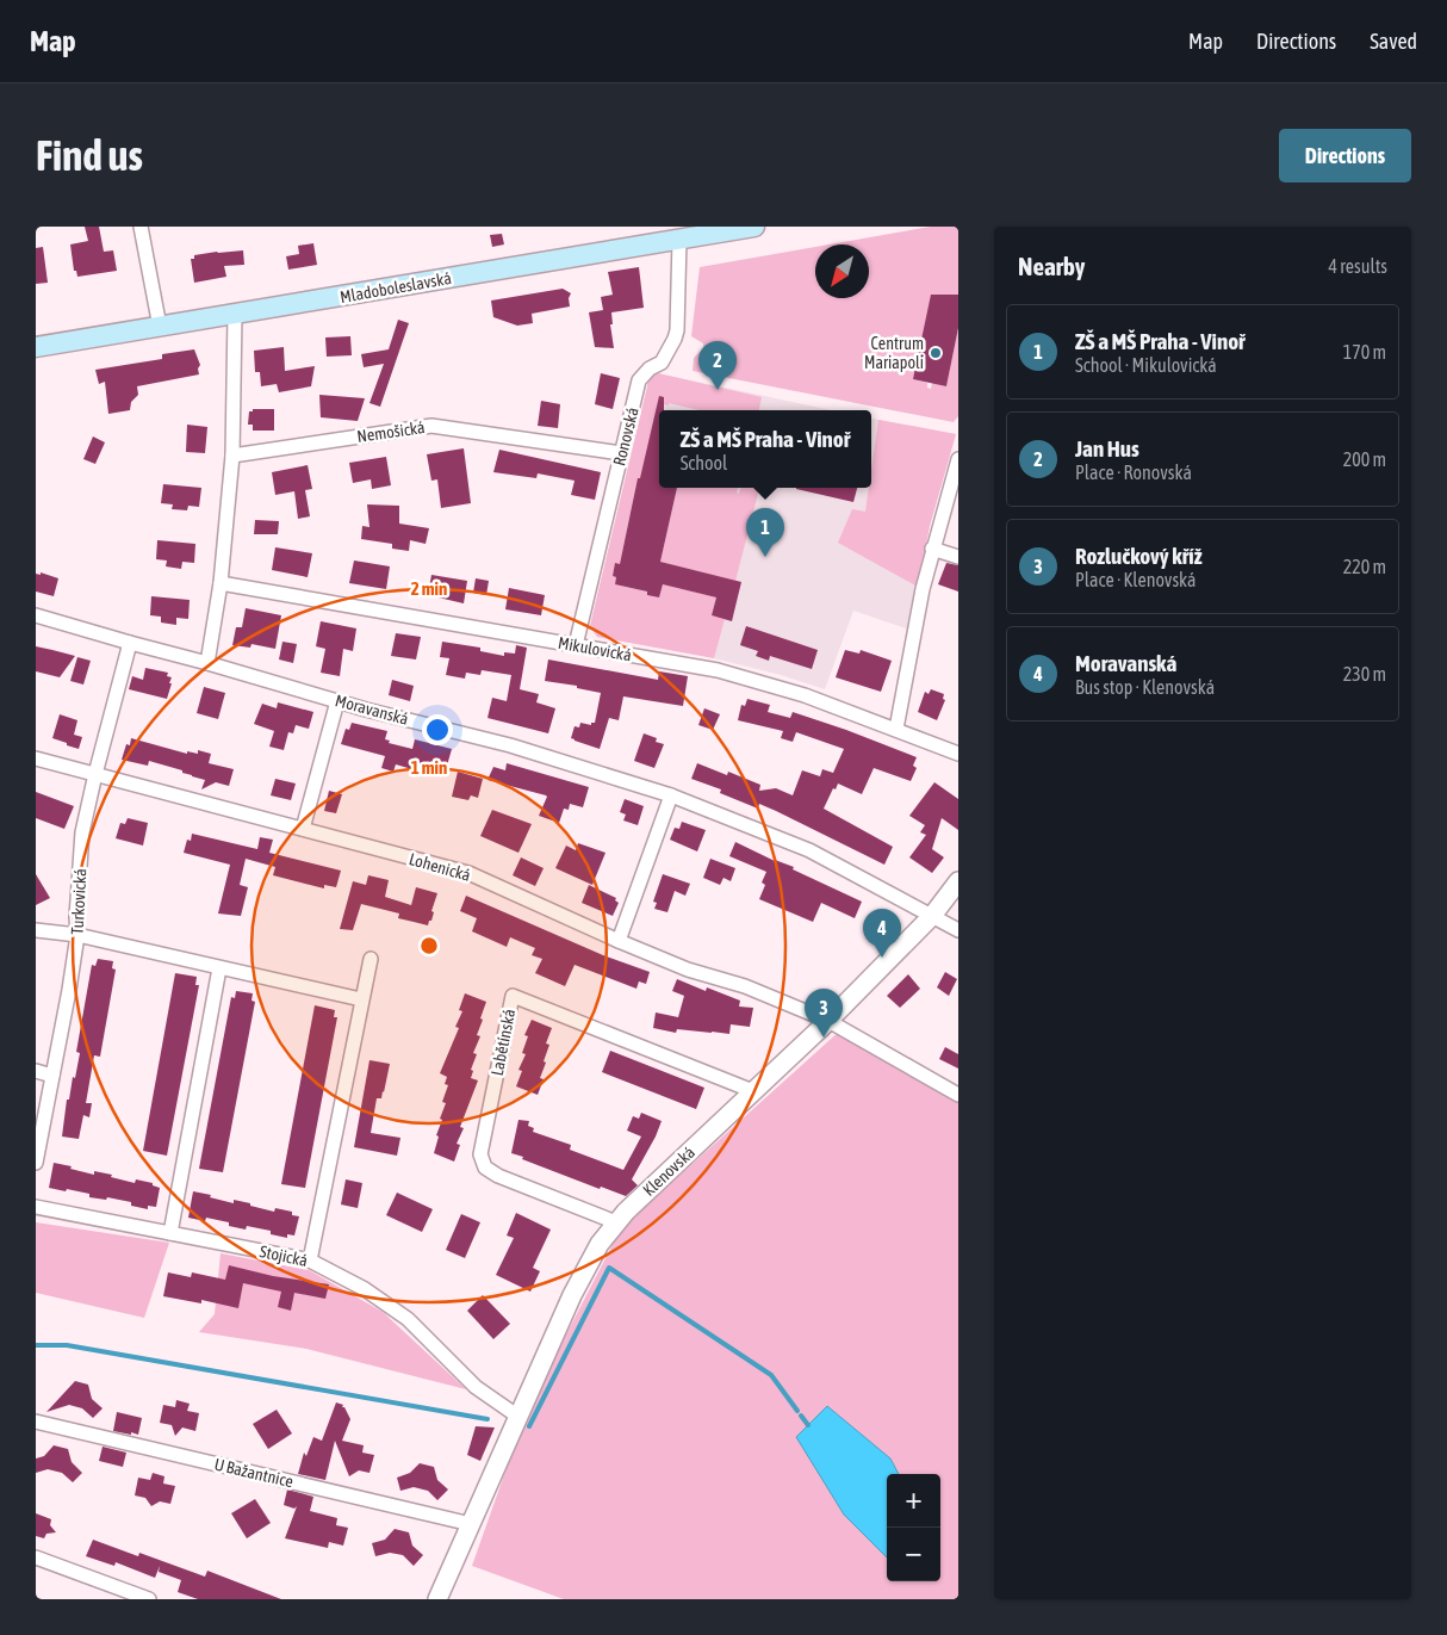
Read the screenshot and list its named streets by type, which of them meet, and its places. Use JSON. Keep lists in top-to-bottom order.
{
  "streets": {
    "main road": ["Mladoboleslavská"],
    "street": [
      "Nemošická",
      "Ronovská",
      "Mikulovická",
      "Moravanská",
      "Lohenická",
      "Turkovická",
      "Labětínská",
      "Klenovská",
      "Stojická",
      "U Bažantnice"
    ]
  },
  "crossings": [
    ["Mladoboleslavská", "Ronovská"],
    ["Nemošická", "Ronovská"],
    ["Ronovská", "Mikulovická"],
    ["Moravanská", "Turkovická"],
    ["Moravanská", "Klenovská"],
    ["Lohenická", "Turkovická"],
    ["Lohenická", "Klenovská"],
    ["Labětínská", "Klenovská"],
    ["Klenovská", "Stojická"],
    ["Klenovská", "U Bažantnice"]
  ],
  "places": ["Centrum Mariapoli"],
  "north": "bottom left",
  "page": {
    "header": "Map",
    "nav": ["Map", "Directions", "Saved"],
    "buttons": "Directions",
    "title": "Find us",
    "heading": ["Nearby", "4 results"],
    "list": [
      {
        "mark": "1",
        "name": "ZŠ a MŠ Praha - Vinoř",
        "note": "School · Mikulovická",
        "value": "170 m"
      },
      {
        "mark": "2",
        "name": "Jan Hus",
        "note": "Place · Ronovská",
        "value": "200 m"
      },
      {
        "mark": "3",
        "name": "Rozlučkový kříž",
        "note": "Place · Klenovská",
        "value": "220 m"
      },
      {
        "mark": "4",
        "name": "Moravanská",
        "note": "Bus stop · Klenovská",
        "value": "230 m"
      }
    ],
    "pins": [
      "2",
      "1",
      "4",
      "3"
    ],
    "popup": ["ZŠ a MŠ Praha - Vinoř", "School"],
    "map_buttons": ["+", "−"]
  },
  "rings": ["2 min", "1 min"]
}
